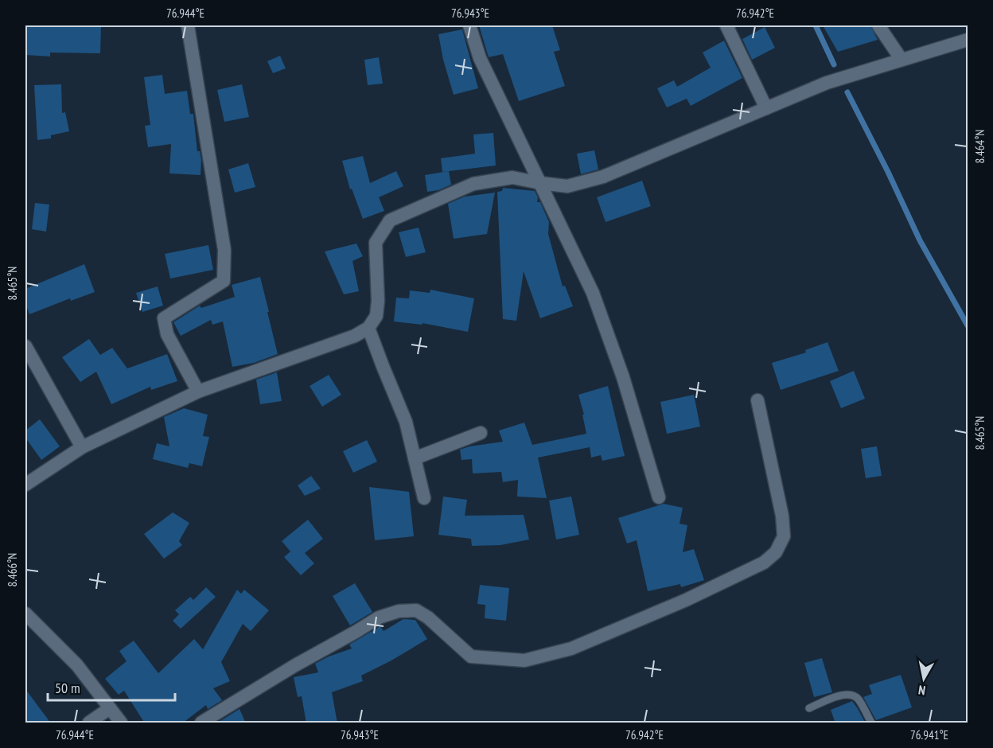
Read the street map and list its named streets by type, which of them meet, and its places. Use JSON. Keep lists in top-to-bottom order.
{
  "scale_bar": "50 m",
  "north": "bottom",
  "coordinates": [
    "76.944°E",
    "76.943°E",
    "76.942°E",
    "8.464°N",
    "8.465°N",
    "8.466°N",
    "76.941°E"
  ]
}
